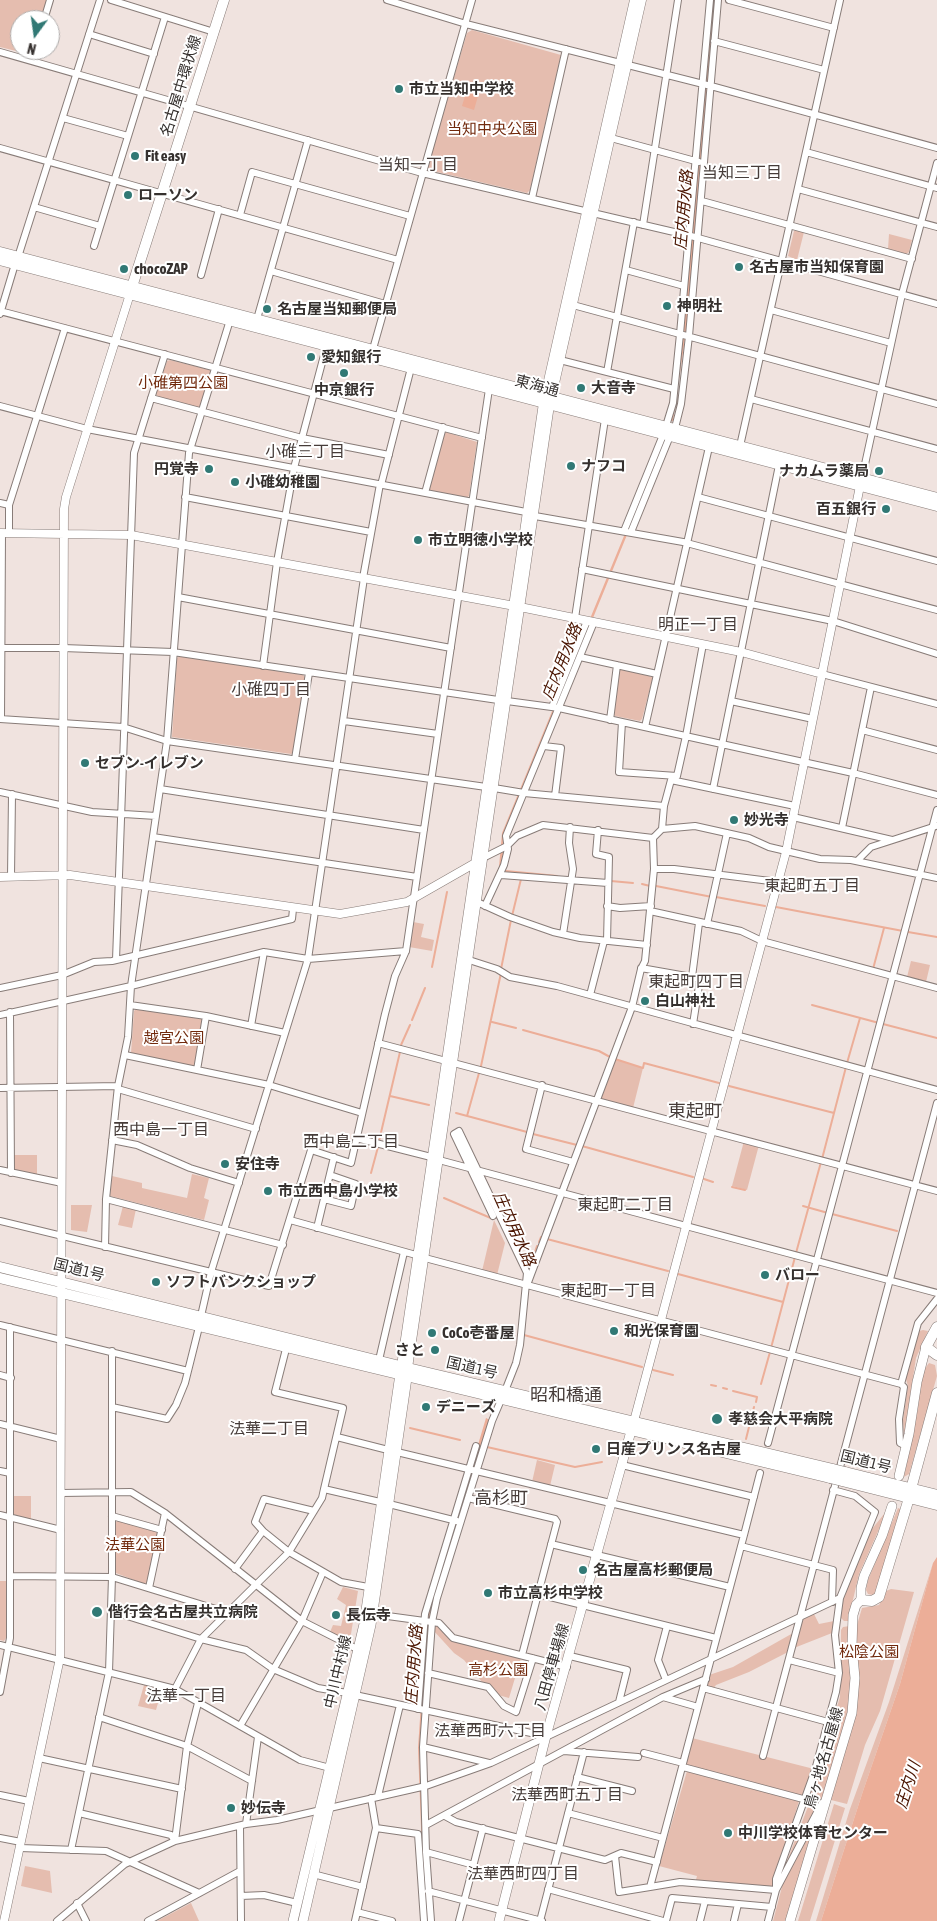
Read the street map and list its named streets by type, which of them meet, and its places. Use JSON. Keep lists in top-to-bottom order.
{
  "streets": {
    "main road": [
      "名古屋中環状線",
      "東海通",
      "国道1号",
      "八田停車場線",
      "中川中村線",
      "鳥ヶ地名古屋線"
    ]
  },
  "crossings": [
    ["名古屋中環状線", "東海通"],
    ["国道1号", "八田停車場線"],
    ["国道1号", "中川中村線"]
  ],
  "districts": [
    "当知一丁目",
    "当知三丁目",
    "小碓三丁目",
    "明正一丁目",
    "小碓四丁目",
    "東起町五丁目",
    "東起町四丁目",
    "東起町",
    "西中島一丁目",
    "西中島二丁目",
    "東起町二丁目",
    "東起町一丁目",
    "昭和橋通",
    "法華二丁目",
    "高杉町",
    "法華一丁目",
    "法華西町六丁目",
    "法華西町五丁目",
    "法華西町四丁目"
  ],
  "water": ["庄内用水路", "庄内川"],
  "parks": [
    "当知中央公園",
    "小碓第四公園",
    "越宮公園",
    "法華公園",
    "松陰公園",
    "高杉公園"
  ],
  "places": [
    "市立当知中学校",
    "Fit easy",
    "ローソン",
    "名古屋市当知保育園",
    "chocoZAP",
    "神明社",
    "名古屋当知郵便局",
    "愛知銀行",
    "中京銀行",
    "大音寺",
    "ナフコ",
    "円覚寺",
    "ナカムラ薬局",
    "小碓幼稚園",
    "百五銀行",
    "市立明徳小学校",
    "セブン-イレブン",
    "妙光寺",
    "白山神社",
    "安住寺",
    "市立西中島小学校",
    "バロー",
    "ソフトバンクショップ",
    "和光保育園",
    "CoCo壱番屋",
    "さと",
    "デニーズ",
    "孝慈会大平病院",
    "日産プリンス名古屋",
    "名古屋高杉郵便局",
    "市立高杉中学校",
    "偕行会名古屋共立病院",
    "長伝寺",
    "妙伝寺",
    "中川学校体育センター"
  ],
  "north": "bottom"
}
